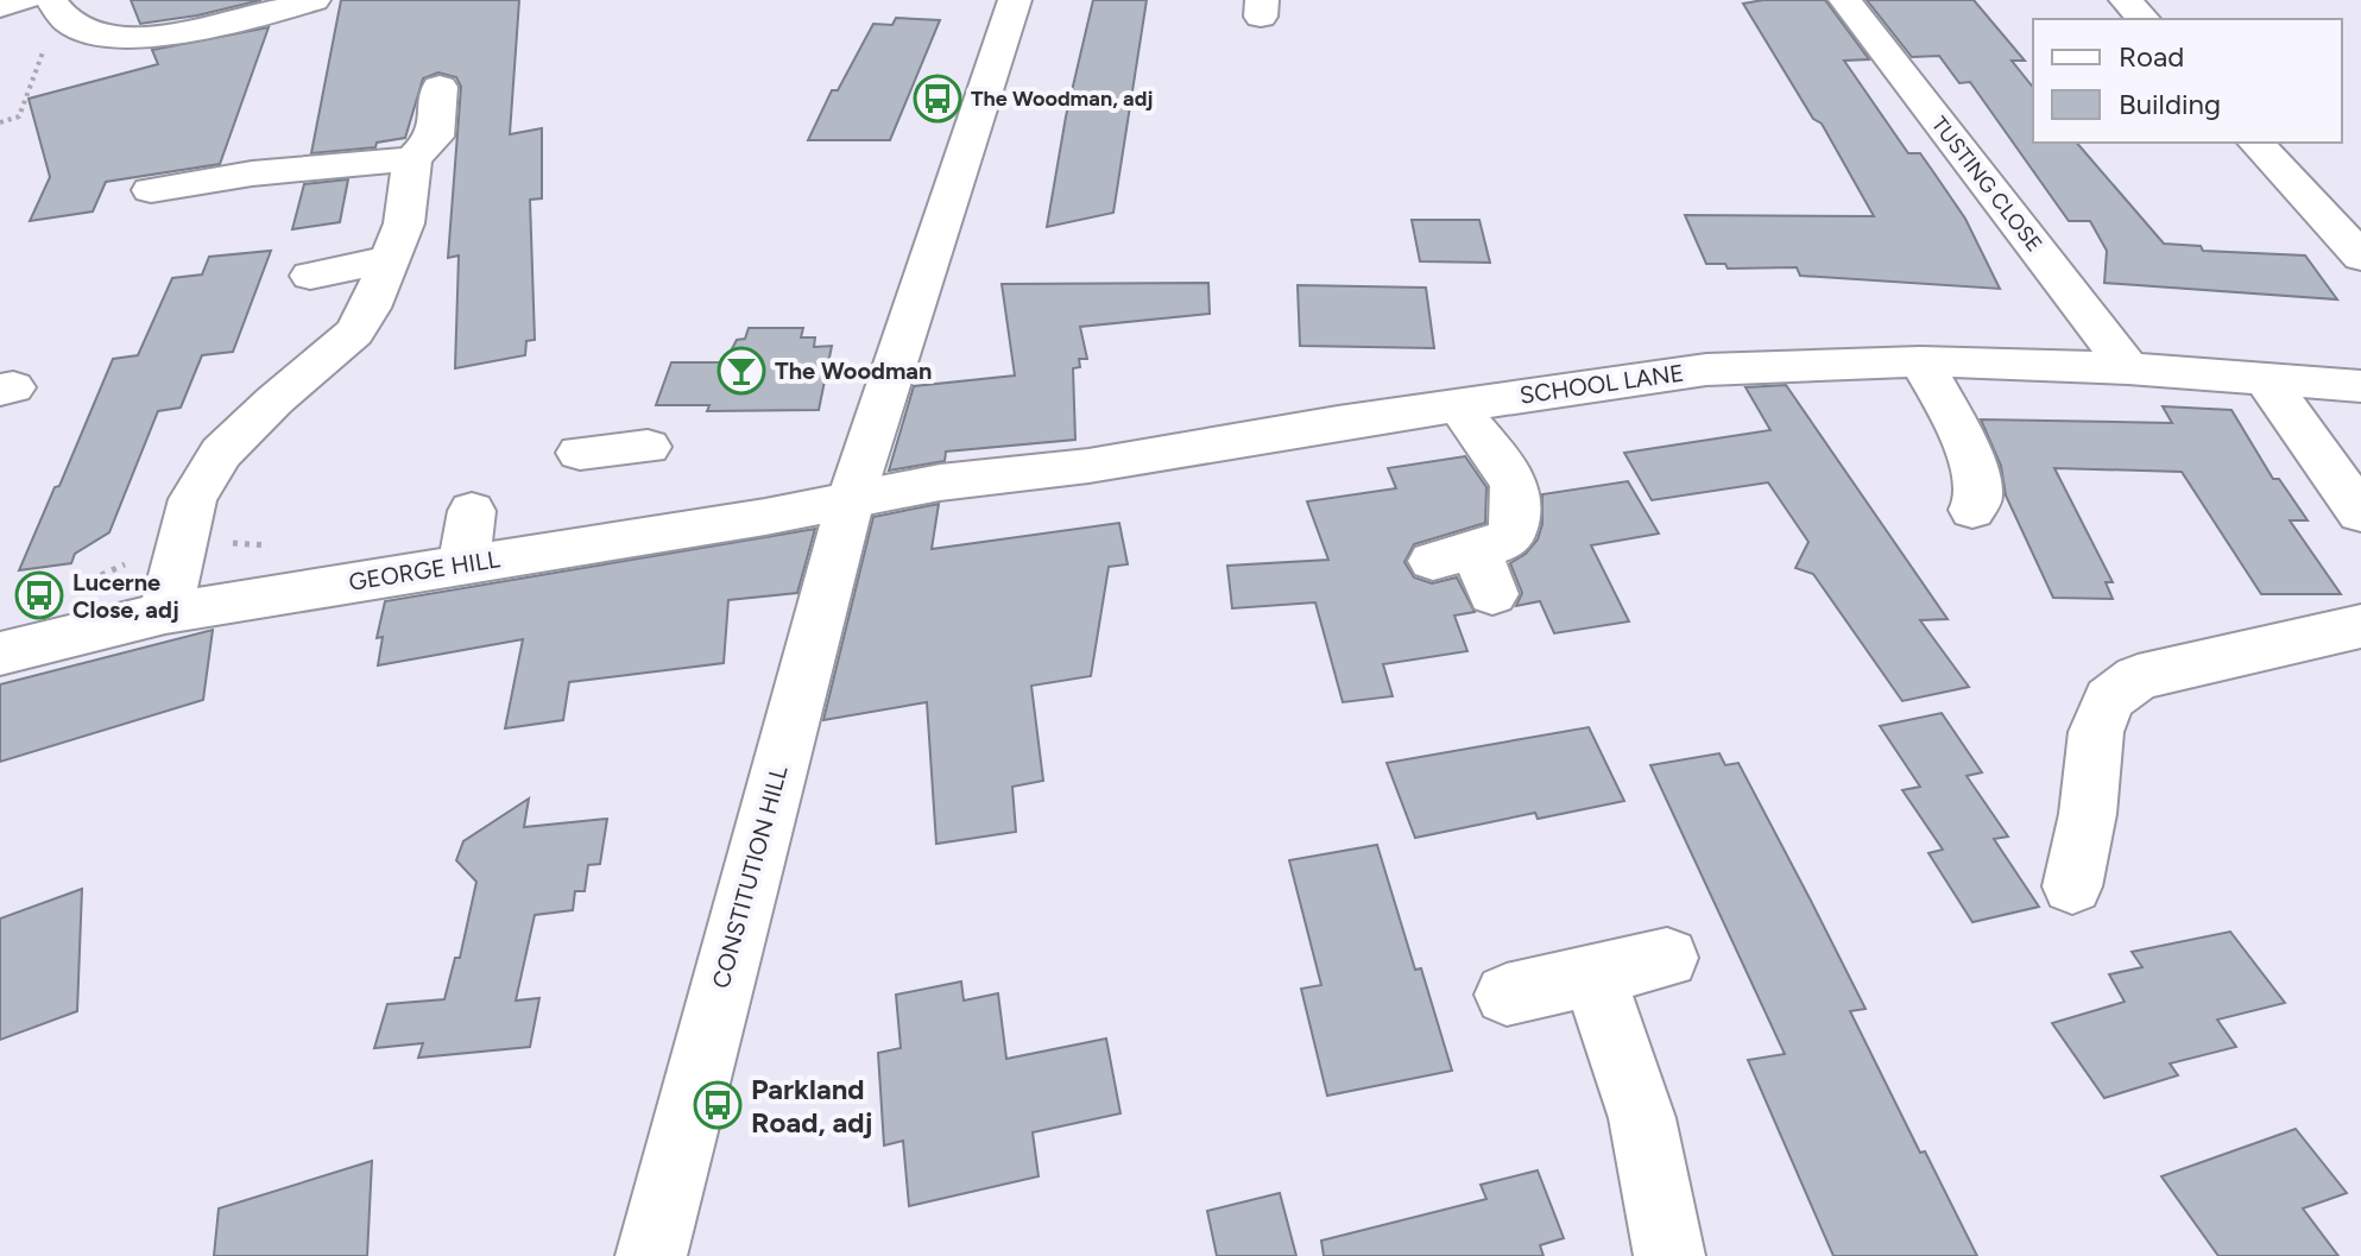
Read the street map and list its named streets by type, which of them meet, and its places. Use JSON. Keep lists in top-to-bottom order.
{
  "streets": {
    "street": [
      "TUSTING CLOSE",
      "SCHOOL LANE",
      "GEORGE HILL",
      "CONSTITUTION HILL"
    ]
  },
  "crossings": [
    ["TUSTING CLOSE", "SCHOOL LANE"],
    ["SCHOOL LANE", "GEORGE HILL"],
    ["SCHOOL LANE", "CONSTITUTION HILL"],
    ["GEORGE HILL", "CONSTITUTION HILL"]
  ],
  "places": {
    "bus stop": ["The Woodman, adj", "Lucerne Close, adj", "Parkland Road, adj"],
    "bar": ["The Woodman"]
  },
  "legend": ["Road", "Building"]
}
